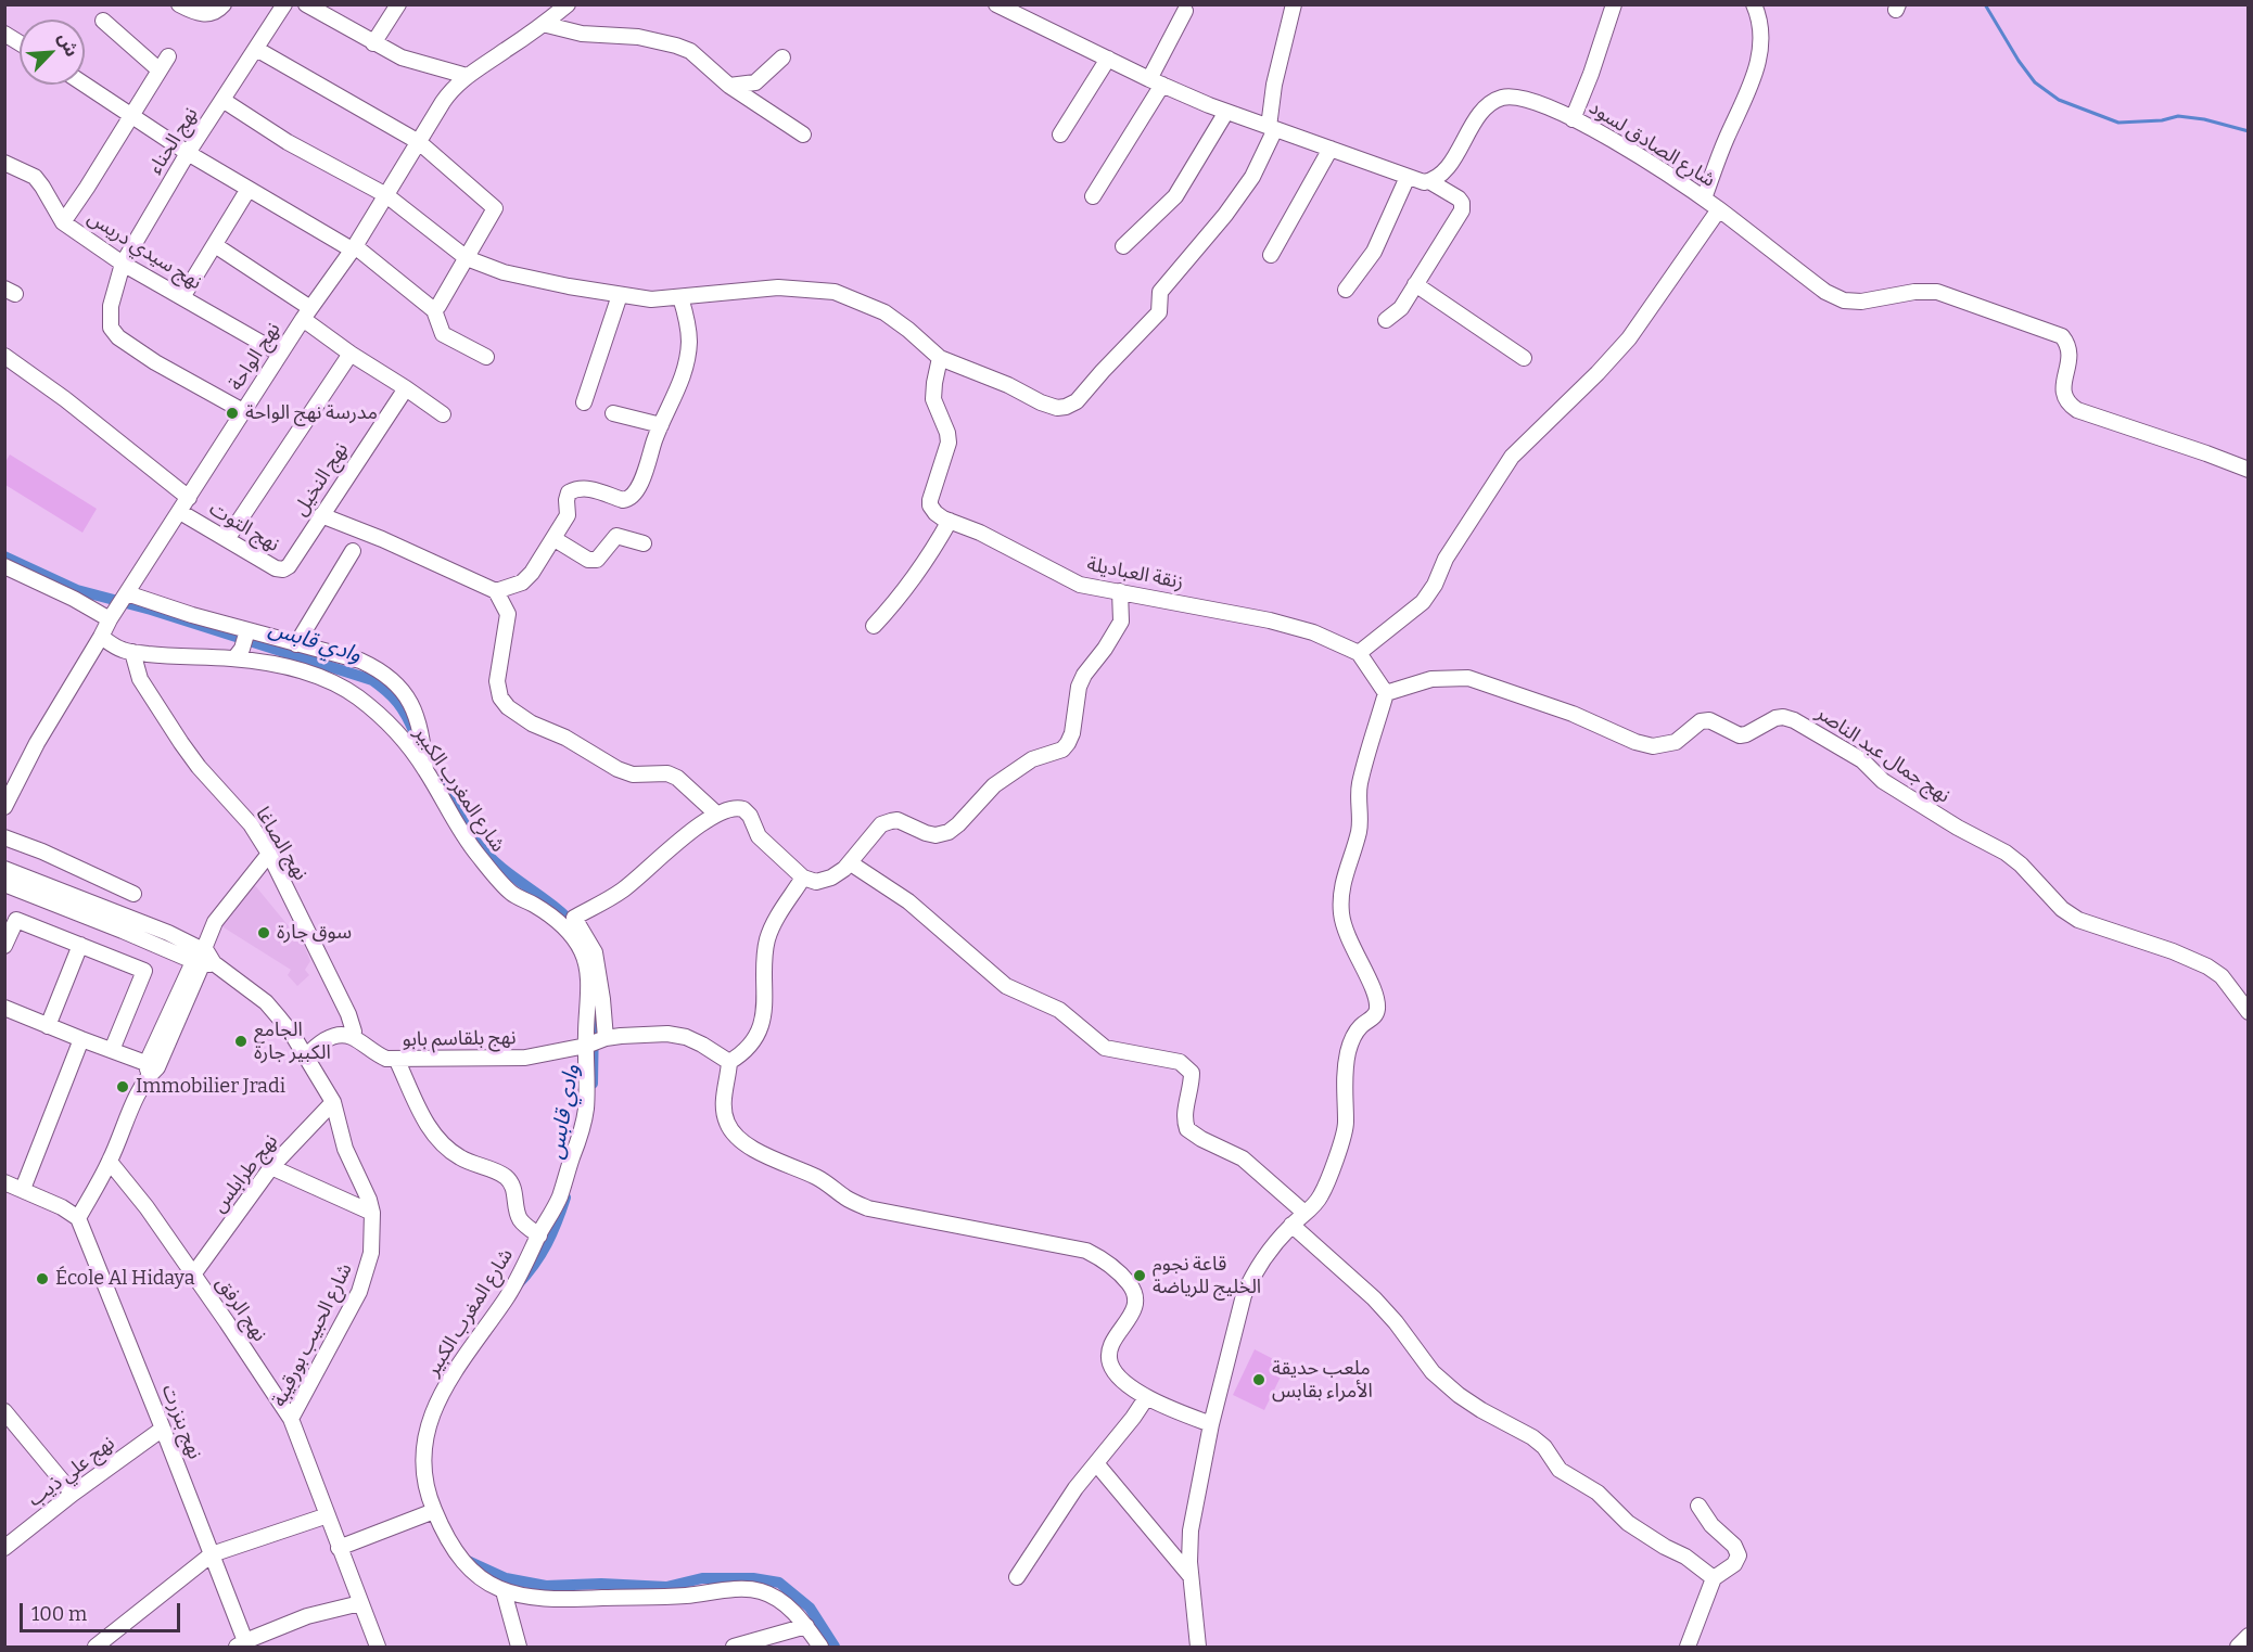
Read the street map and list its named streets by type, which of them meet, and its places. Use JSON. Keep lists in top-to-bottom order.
{
  "streets": {
    "street": [
      "نهج الحناء",
      "شارع الصادق لسود",
      "نهج سيدي دريس",
      "نهج الواحة",
      "نهج النخيل",
      "نهج التوت",
      "زنقة العباديلة",
      "نهج جمال عبد الناصر",
      "شارع المغرب الكبير",
      "نهج الصاغا",
      "نهج بلقاسم بابو",
      "نهج طرابلس",
      "نهج الرفق",
      "شارع الحبيب بورقيبة",
      "نهج بنزرت",
      "نهج علي ذيب"
    ]
  },
  "crossings": [
    ["نهج الحناء", "نهج سيدي دريس"],
    ["نهج الحناء", "نهج الواحة"],
    ["نهج سيدي دريس", "نهج الواحة"],
    ["نهج الواحة", "نهج التوت"],
    ["نهج الواحة", "شارع المغرب الكبير"],
    ["نهج النخيل", "نهج التوت"],
    ["شارع المغرب الكبير", "نهج الصاغا"],
    ["شارع المغرب الكبير", "نهج بلقاسم بابو"],
    ["نهج الصاغا", "نهج بلقاسم بابو"],
    ["نهج طرابلس", "نهج الرفق"],
    ["نهج طرابلس", "شارع الحبيب بورقيبة"],
    ["نهج الرفق", "شارع الحبيب بورقيبة"],
    ["نهج بنزرت", "نهج علي ذيب"]
  ],
  "water": ["وادي قابس"],
  "places": [
    "مدرسة نهج الواحة",
    "سوق جارة",
    "الجامع الكبير جارة",
    "Immobilier Jradi",
    "قاعة نجوم الخليج للرياضة",
    "École Al Hidaya",
    "ملعب حديقة الأمراء بقابس"
  ],
  "scale_bar": "100 m",
  "north": "top right"
}
